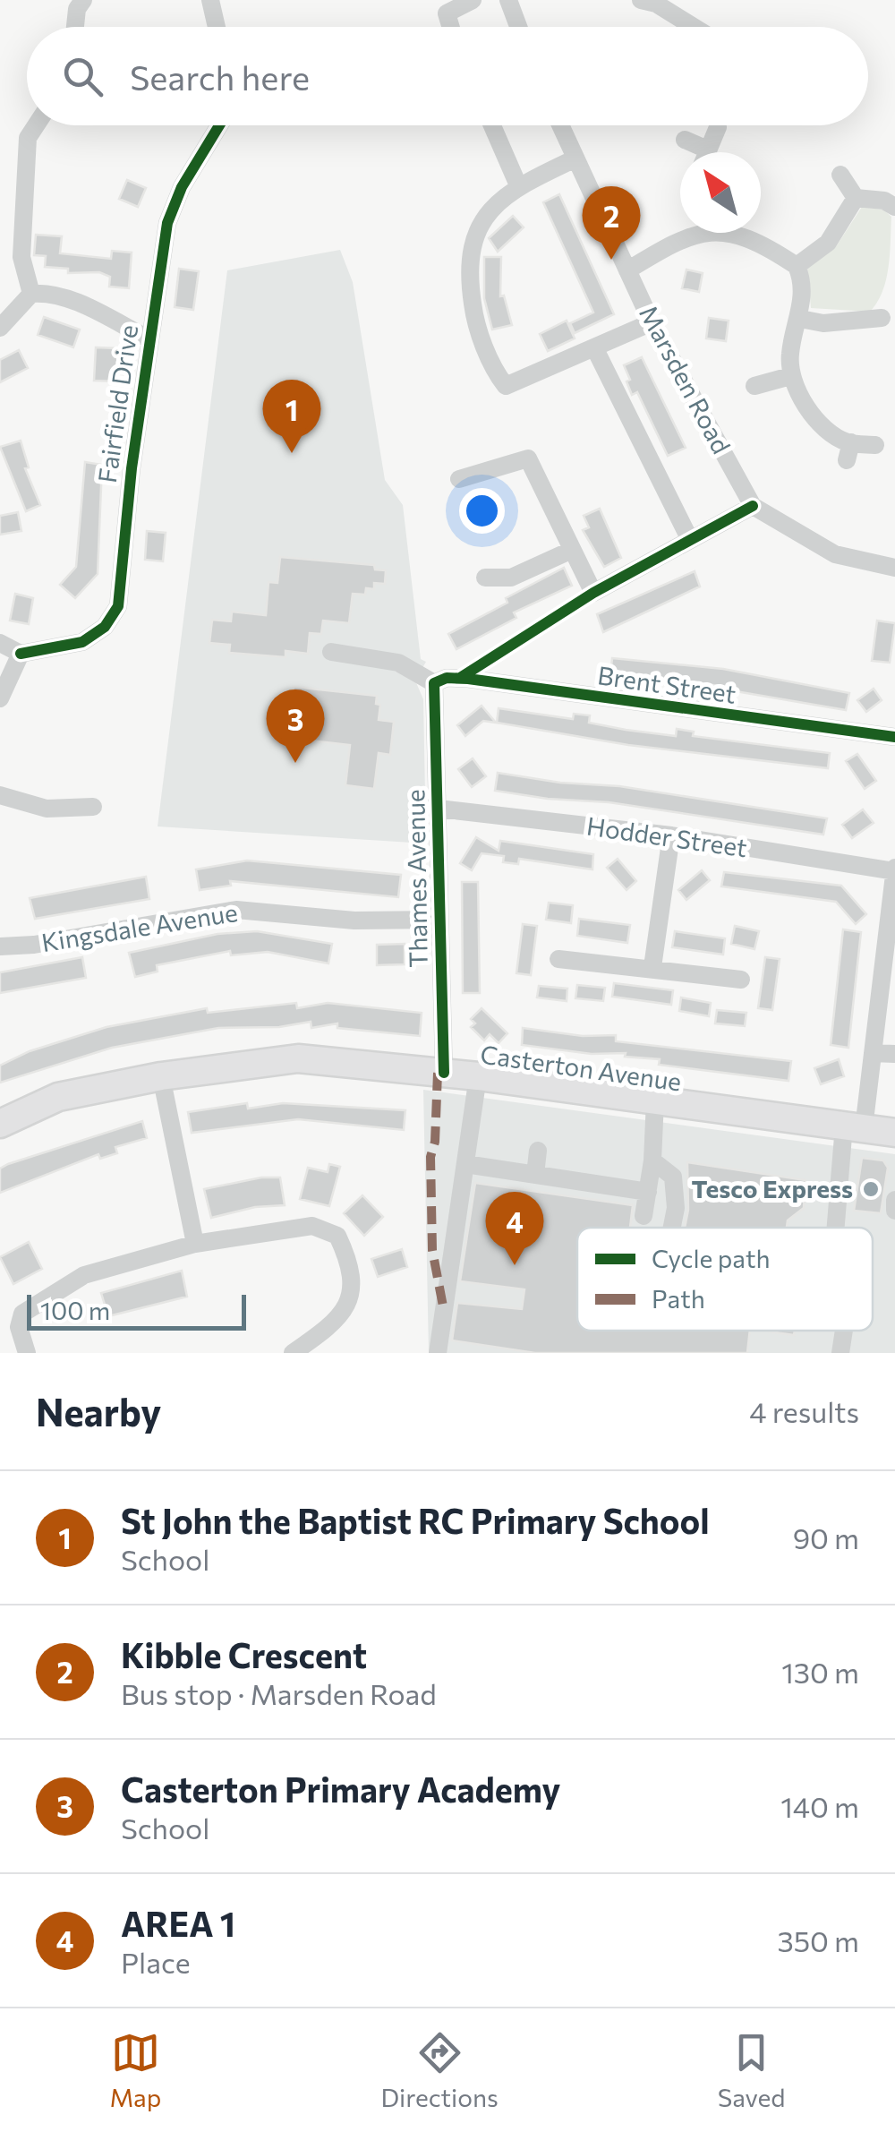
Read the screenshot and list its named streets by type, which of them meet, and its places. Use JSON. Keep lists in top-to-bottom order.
{
  "streets": {
    "highway": ["Casterton Avenue"],
    "street": [
      "Marsden Road",
      "Fairfield Drive",
      "Brent Street",
      "Hodder Street",
      "Thames Avenue",
      "Kingsdale Avenue"
    ]
  },
  "crossings": [
    ["Brent Street", "Thames Avenue"],
    ["Hodder Street", "Thames Avenue"],
    ["Thames Avenue", "Kingsdale Avenue"],
    ["Thames Avenue", "Casterton Avenue"]
  ],
  "places": ["Tesco Express"],
  "legend": ["Cycle path", "Path"],
  "scale_bar": "100 m",
  "north": "top left",
  "page": {
    "search": "Search here",
    "pins": [
      "2",
      "1",
      "3",
      "4"
    ],
    "scale": "100 m",
    "heading": ["Nearby", "4 results"],
    "list": [
      {
        "mark": "1",
        "name": "St John the Baptist RC Primary School",
        "note": "School",
        "value": "90 m"
      },
      {
        "mark": "2",
        "name": "Kibble Crescent",
        "note": "Bus stop · Marsden Road",
        "value": "130 m"
      },
      {
        "mark": "3",
        "name": "Casterton Primary Academy",
        "note": "School",
        "value": "140 m"
      },
      {
        "mark": "4",
        "name": "AREA 1",
        "note": "Place",
        "value": "350 m"
      }
    ],
    "nav": ["Map", "Directions", "Saved"]
  }
}
